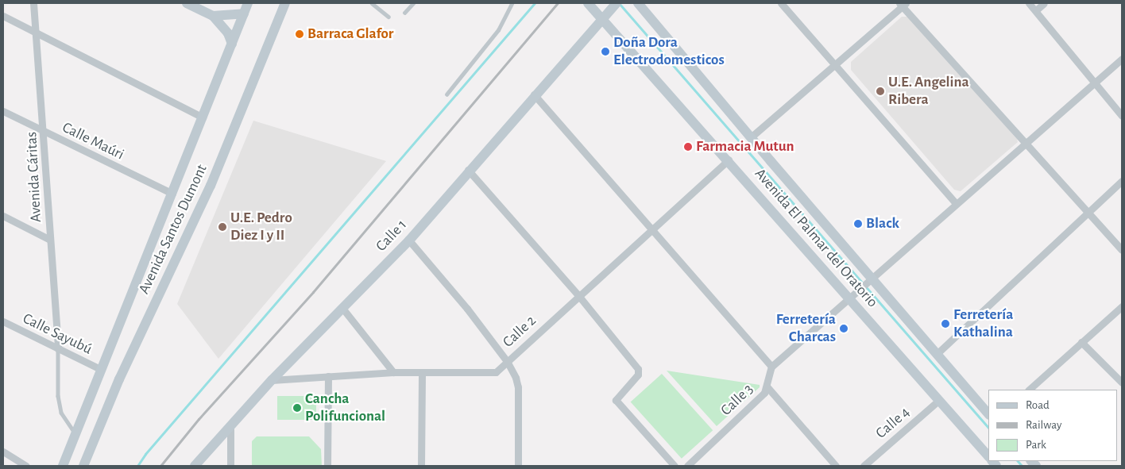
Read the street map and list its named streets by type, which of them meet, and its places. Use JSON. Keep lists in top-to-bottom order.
{
  "streets": {
    "main road": ["Avenida Santos Dumont", "Calle 1", "Avenida El Palmar del Oratorio"],
    "street": [
      "Calle Maúri",
      "Avenida Cáritas",
      "Calle 2",
      "Calle Sayubú",
      "Calle 3",
      "Calle 4"
    ]
  },
  "crossings": [
    ["Calle Maúri", "Avenida Cáritas"],
    ["Calle Maúri", "Avenida Santos Dumont"],
    ["Avenida Cáritas", "Calle Sayubú"],
    ["Avenida Santos Dumont", "Calle Sayubú"],
    ["Calle 1", "Avenida El Palmar del Oratorio"],
    ["Calle 1", "Calle 2"],
    ["Avenida El Palmar del Oratorio", "Calle 2"],
    ["Avenida El Palmar del Oratorio", "Calle 4"]
  ],
  "places": [
    "Barraca Glafor",
    "Doña Dora Electrodomesticos",
    "U.E. Angelina Ribera",
    "Farmacia Mutun",
    "Black",
    "U.E. Pedro Diez I y II",
    "Ferretería Kathalina",
    "Ferretería Charcas",
    "Cancha Polifuncional"
  ],
  "legend": ["Road", "Railway", "Park"]
}
